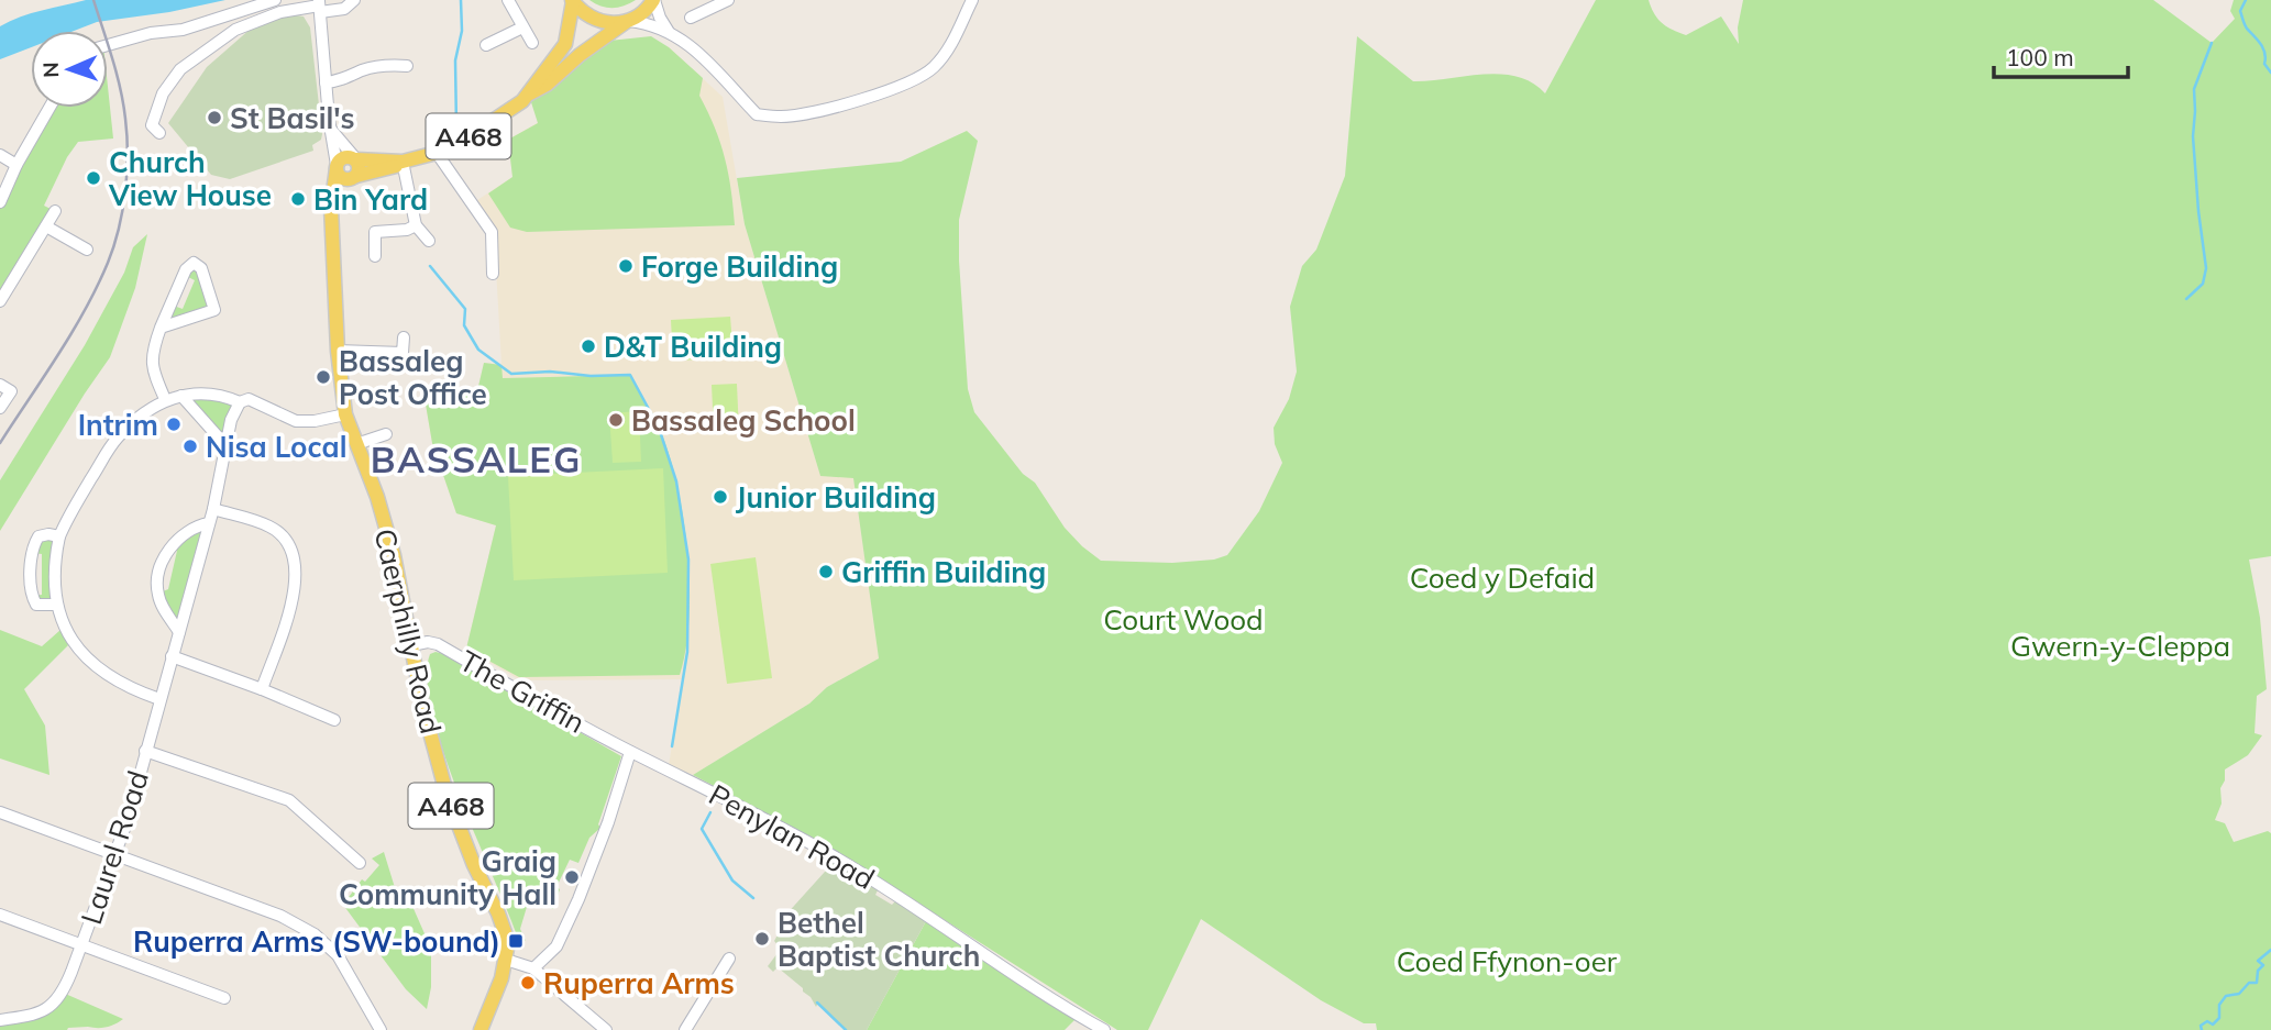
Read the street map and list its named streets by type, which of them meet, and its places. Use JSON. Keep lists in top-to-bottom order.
{
  "streets": {
    "main road": ["A468", "Caerphilly Road"],
    "street": ["The Griffin", "Penylan Road", "Laurel Road"]
  },
  "crossings": [
    ["A468", "Caerphilly Road"],
    ["Caerphilly Road", "The Griffin"],
    ["The Griffin", "Penylan Road"]
  ],
  "districts": ["BASSALEG"],
  "parks": [
    "Coed y Defaid",
    "Court Wood",
    "Gwern-y-Cleppa",
    "Coed Ffynon-oer"
  ],
  "places": {
    "other": [
      "St Basil's",
      "Church View House",
      "Bin Yard",
      "Forge Building",
      "D&T Building",
      "Bassaleg Post Office",
      "Bassaleg School",
      "Intrim",
      "Nisa Local",
      "Junior Building",
      "Griffin Building",
      "Graig Community Hall",
      "Bethel Baptist Church",
      "Ruperra Arms"
    ],
    "transit": ["Ruperra Arms (SW-bound)"]
  },
  "scale_bar": "100 m",
  "north": "left"
}
